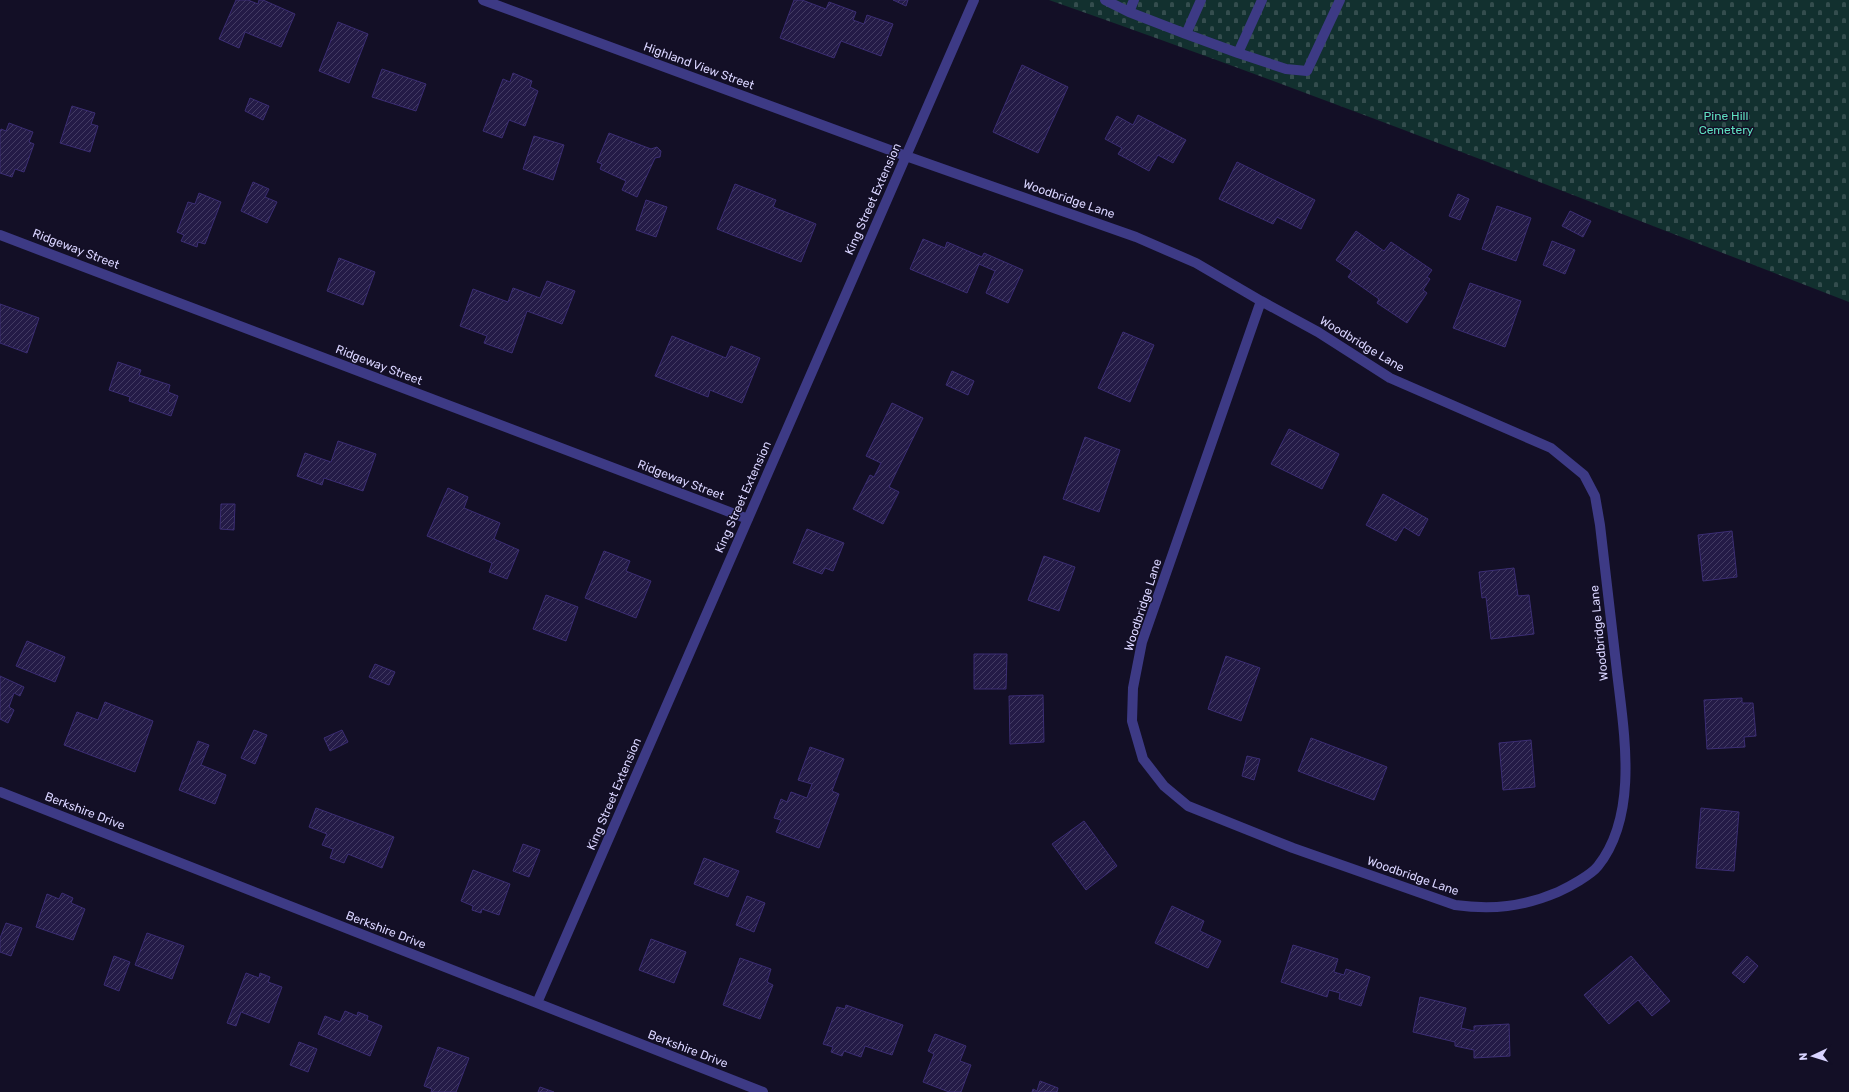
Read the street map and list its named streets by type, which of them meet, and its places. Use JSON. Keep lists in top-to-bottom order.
{
  "streets": {
    "street": [
      "Highland View Street",
      "King Street Extension",
      "Woodbridge Lane",
      "Ridgeway Street",
      "Berkshire Drive"
    ]
  },
  "crossings": [
    ["Highland View Street", "King Street Extension"],
    ["Highland View Street", "Woodbridge Lane"],
    ["King Street Extension", "Woodbridge Lane"],
    ["King Street Extension", "Ridgeway Street"],
    ["King Street Extension", "Berkshire Drive"]
  ],
  "parks": ["Pine Hill Cemetery"],
  "north": "left"
}
